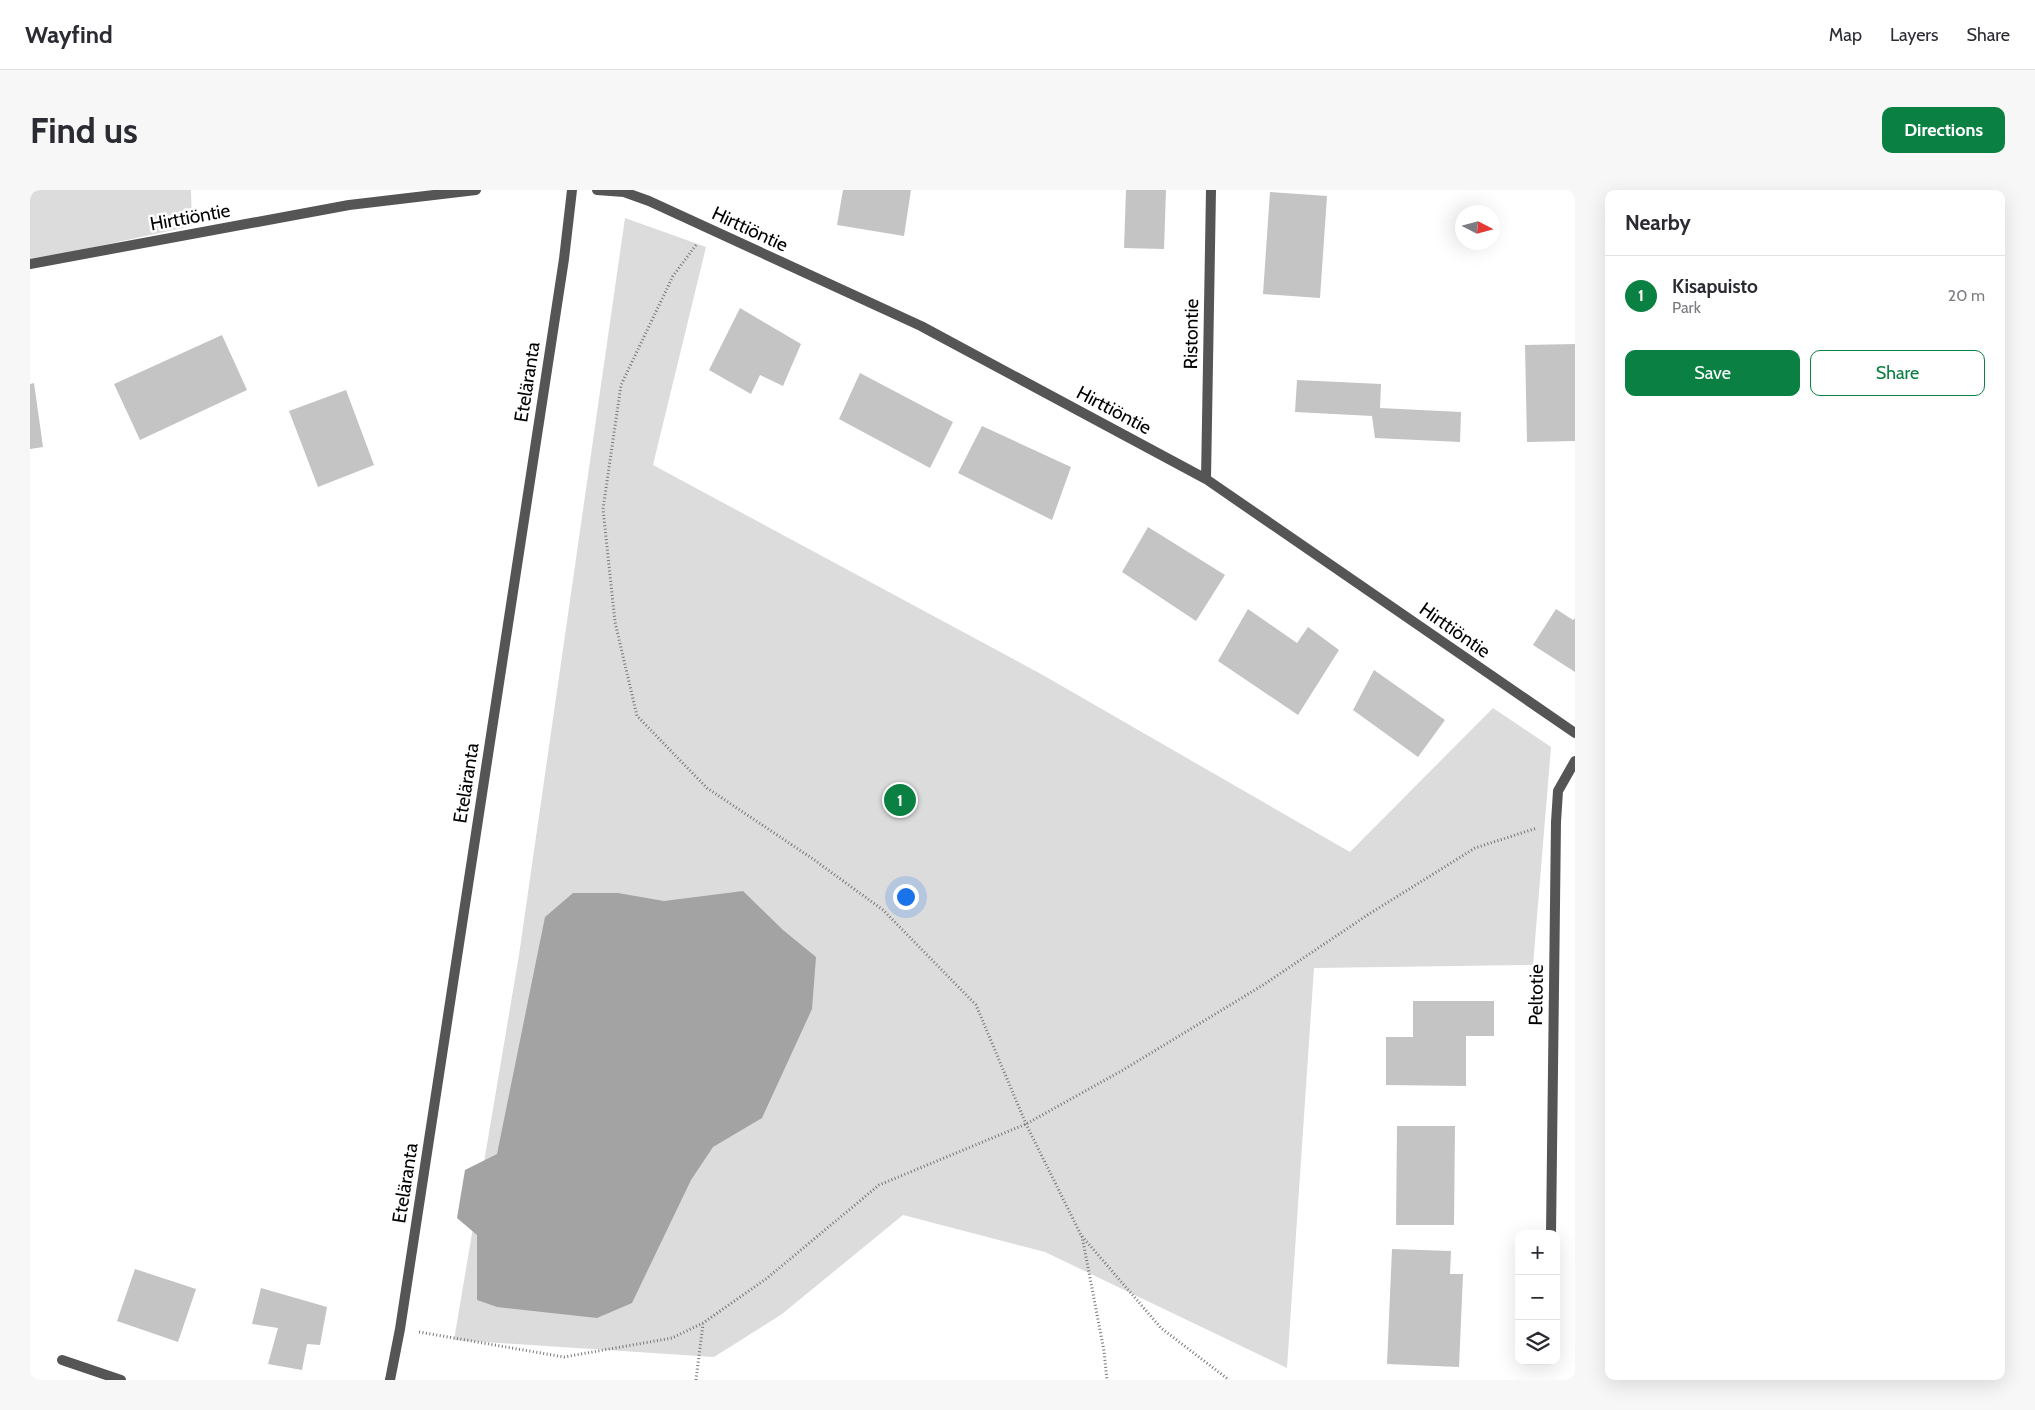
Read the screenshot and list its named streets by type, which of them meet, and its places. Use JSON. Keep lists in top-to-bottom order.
{
  "streets": {
    "street": [
      "Hirttiöntie",
      "Ristontie",
      "Eteläranta",
      "Peltotie"
    ]
  },
  "crossings": [
    ["Hirttiöntie", "Ristontie"]
  ],
  "north": "right",
  "page": {
    "header": "Wayfind",
    "nav": ["Map", "Layers", "Share"],
    "buttons": [
      "Directions",
      ["Save", "Share"]
    ],
    "title": "Find us",
    "heading": "Nearby",
    "list": [
      {
        "mark": "1",
        "name": "Kisapuisto",
        "note": "Park",
        "value": "20 m"
      }
    ],
    "pins": "1",
    "map_buttons": ["+", "−"]
  }
}
